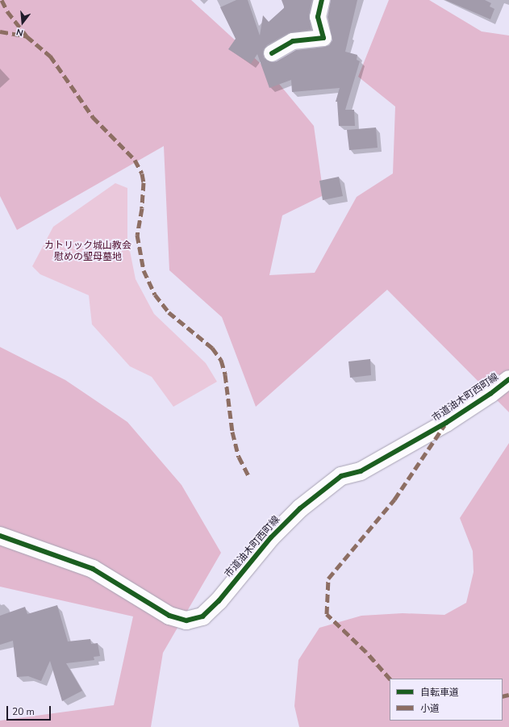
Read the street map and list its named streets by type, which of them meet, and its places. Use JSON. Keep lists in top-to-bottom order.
{
  "streets": {
    "street": ["市道油木町西町線"]
  },
  "parks": ["カトリック城山教会 慰めの聖母墓地"],
  "legend": ["自転車道", "小道"],
  "scale_bar": "20 m",
  "north": "bottom"
}
